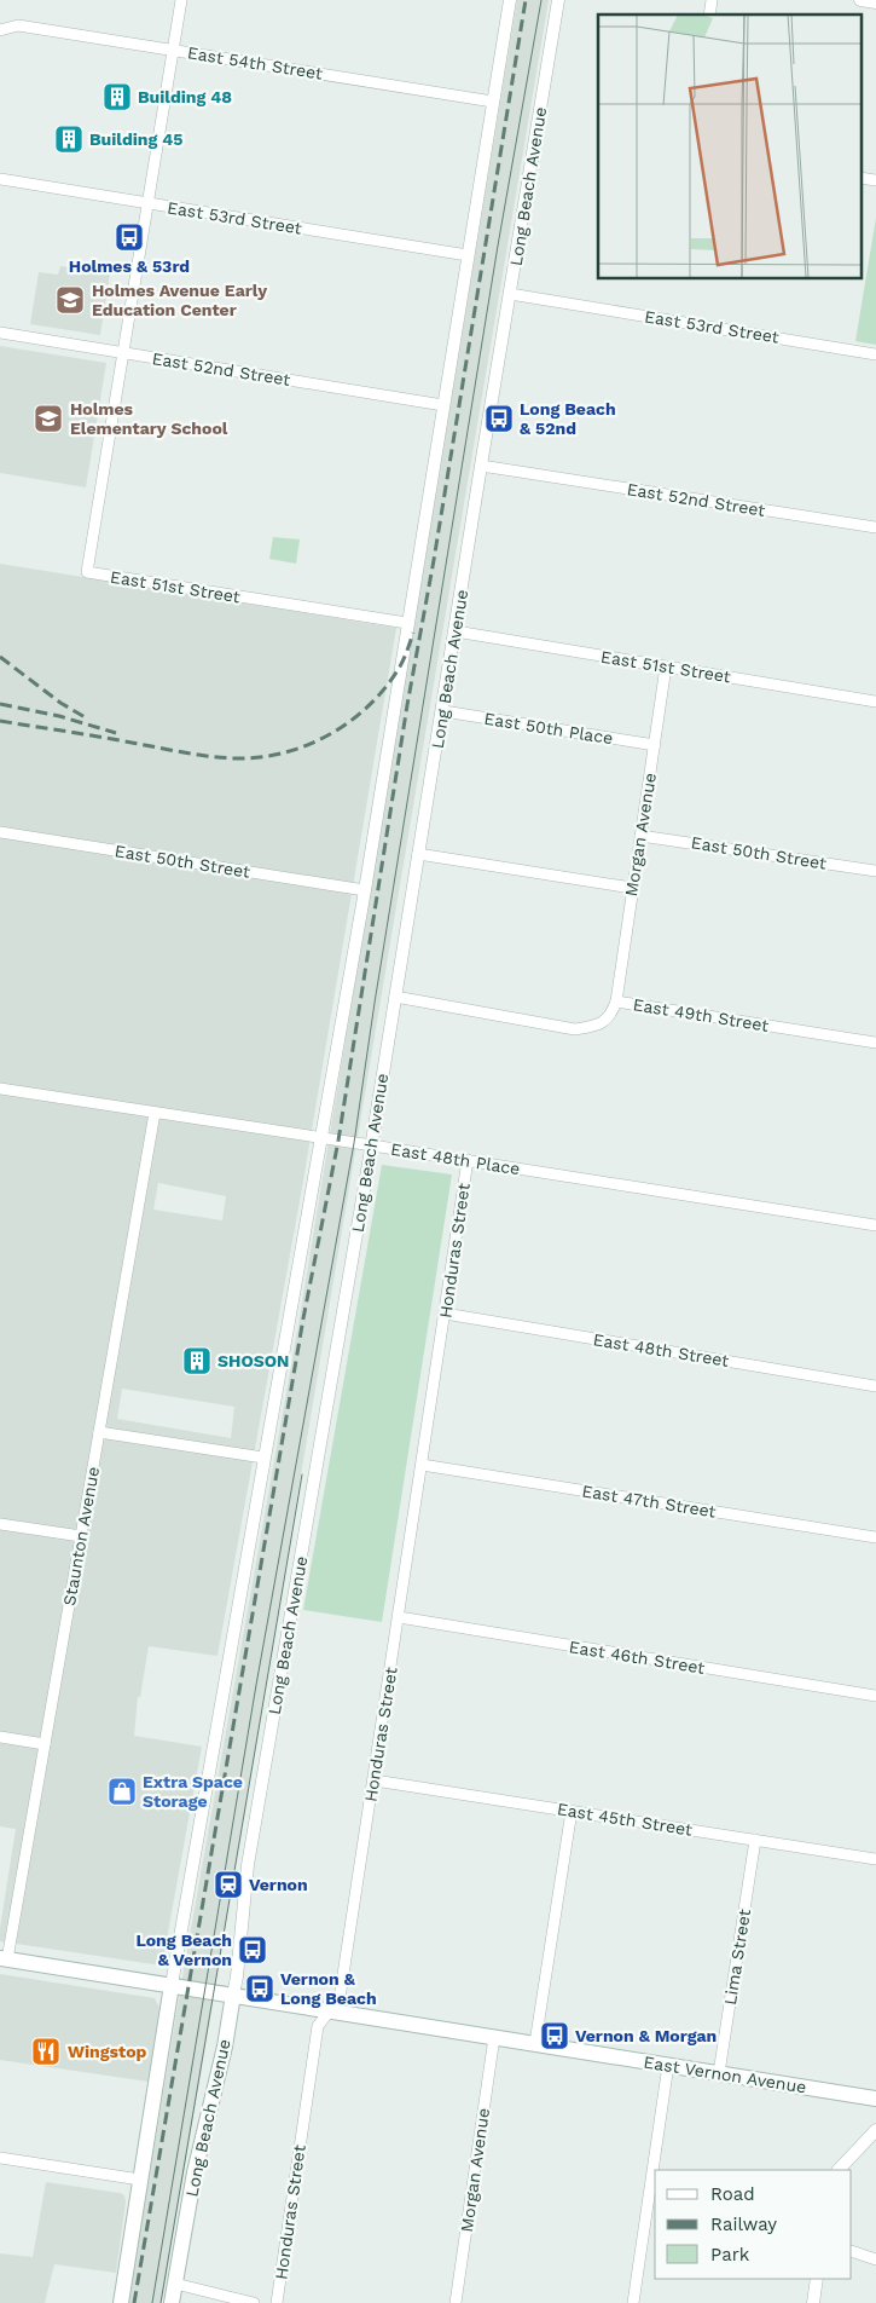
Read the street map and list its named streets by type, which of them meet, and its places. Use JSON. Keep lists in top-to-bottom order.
{
  "streets": {
    "main road": ["Long Beach Avenue", "East Vernon Avenue"],
    "street": [
      "East 54th Street",
      "East 53rd Street",
      "East 52nd Street",
      "East 51st Street",
      "East 50th Place",
      "Morgan Avenue",
      "East 50th Street",
      "East 49th Street",
      "East 48th Place",
      "Honduras Street",
      "East 48th Street",
      "East 47th Street",
      "Staunton Avenue",
      "East 46th Street",
      "East 45th Street",
      "Lima Street"
    ]
  },
  "crossings": [
    ["Long Beach Avenue", "East 53rd Street"],
    ["Long Beach Avenue", "East 52nd Street"],
    ["Long Beach Avenue", "East 51st Street"],
    ["Long Beach Avenue", "East 50th Place"],
    ["Long Beach Avenue", "East 49th Street"],
    ["Long Beach Avenue", "East 48th Place"],
    ["Long Beach Avenue", "East Vernon Avenue"],
    ["East 52nd Street", "East 51st Street"],
    ["East 51st Street", "Morgan Avenue"],
    ["East 50th Place", "Morgan Avenue"],
    ["Morgan Avenue", "East 50th Street"],
    ["Morgan Avenue", "East 49th Street"],
    ["Morgan Avenue", "East Vernon Avenue"],
    ["East 48th Place", "Honduras Street"],
    ["East 48th Place", "Staunton Avenue"],
    ["Honduras Street", "East 48th Street"],
    ["Honduras Street", "East 47th Street"],
    ["Honduras Street", "East 46th Street"],
    ["Honduras Street", "East 45th Street"],
    ["Honduras Street", "East Vernon Avenue"],
    ["Staunton Avenue", "East Vernon Avenue"],
    ["East 45th Street", "Lima Street"],
    ["Lima Street", "East Vernon Avenue"]
  ],
  "places": {
    "building": ["Building 48", "Building 45", "SHOSON"],
    "bus stop": [
      "Holmes & 53rd",
      "Long Beach & 52nd",
      "Long Beach & Vernon",
      "Vernon & Long Beach",
      "Vernon & Morgan"
    ],
    "school or university": ["Holmes Avenue Early Education Center", "Holmes Elementary School"],
    "shop": ["Extra Space Storage"],
    "station": ["Vernon"],
    "restaurant": ["Wingstop"]
  },
  "legend": ["Road", "Railway", "Park"]
}
